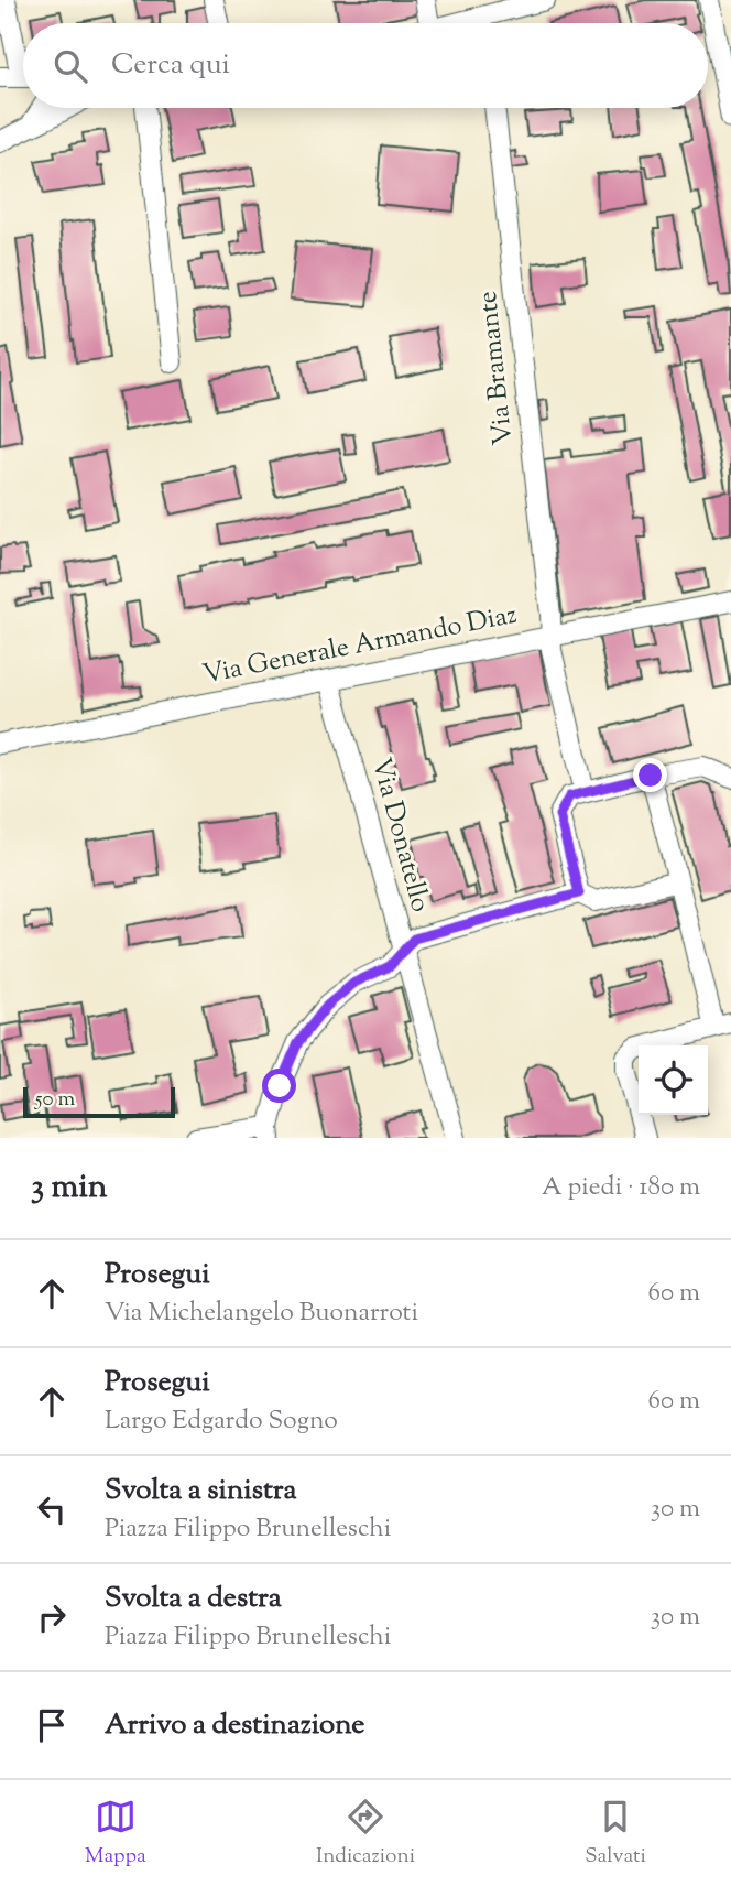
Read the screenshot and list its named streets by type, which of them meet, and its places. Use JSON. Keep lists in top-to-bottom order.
{
  "streets": {
    "street": ["Via Bramante", "Via Generale Armando Diaz", "Via Donatello"]
  },
  "crossings": [
    ["Via Bramante", "Via Generale Armando Diaz"],
    ["Via Generale Armando Diaz", "Via Donatello"]
  ],
  "scale_bar": "50 m",
  "page": {
    "search": "Cerca qui",
    "scale": "50 m",
    "heading": ["3 min", "A piedi · 180 m"],
    "list": [
      ["Prosegui", "Via Michelangelo Buonarroti", "60 m"],
      ["Prosegui", "Largo Edgardo Sogno", "60 m"],
      ["Svolta a sinistra", "Piazza Filippo Brunelleschi", "30 m"],
      ["Svolta a destra", "Piazza Filippo Brunelleschi", "30 m"],
      "Arrivo a destinazione"
    ],
    "nav": ["Mappa", "Indicazioni", "Salvati"]
  }
}
